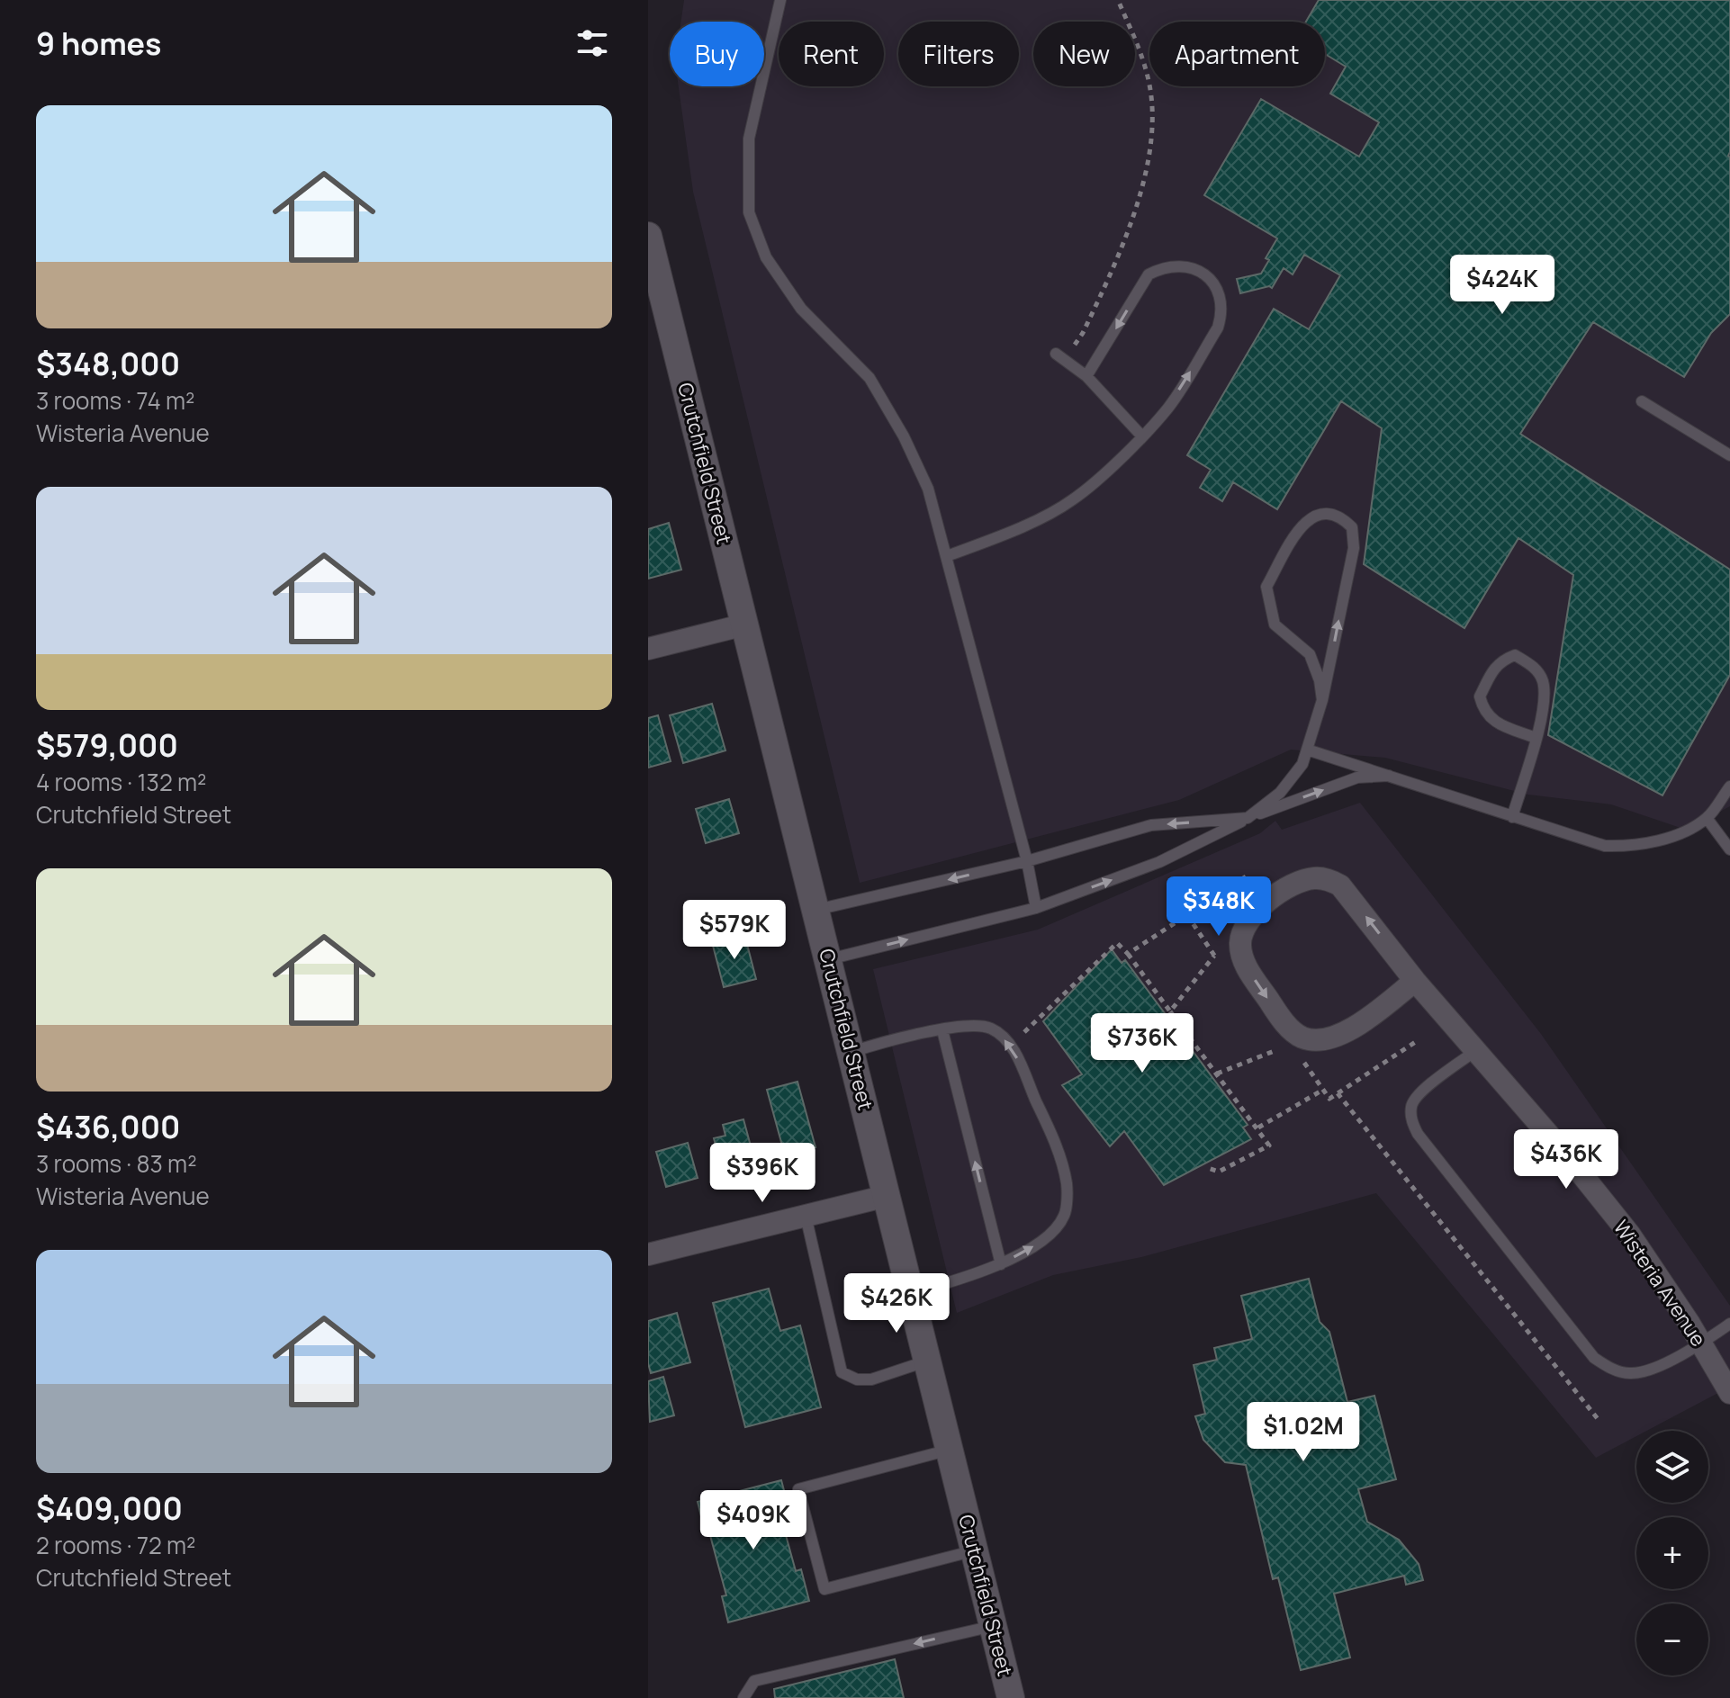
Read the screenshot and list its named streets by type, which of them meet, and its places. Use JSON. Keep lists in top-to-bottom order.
{
  "streets": {
    "street": ["Crutchfield Street", "Wisteria Avenue"]
  },
  "page": {
    "heading": "9 homes",
    "chip": [
      "Buy",
      "Rent",
      "Filters",
      "New",
      "Apartment"
    ],
    "list": [
      {
        "name": "$348,000",
        "note": "3 rooms · 74 m² · Wisteria Avenue"
      },
      {
        "name": "$579,000",
        "note": "4 rooms · 132 m² · Crutchfield Street"
      },
      {
        "name": "$436,000",
        "note": "3 rooms · 83 m² · Wisteria Avenue"
      },
      {
        "name": "$409,000",
        "note": "2 rooms · 72 m² · Crutchfield Street"
      }
    ],
    "price": [
      "$424K",
      "$348K",
      "$579K",
      "$736K",
      "$436K",
      "$396K",
      "$426K",
      "$1.02M",
      "$409K"
    ],
    "map_buttons": ["+", "−"]
  }
}
